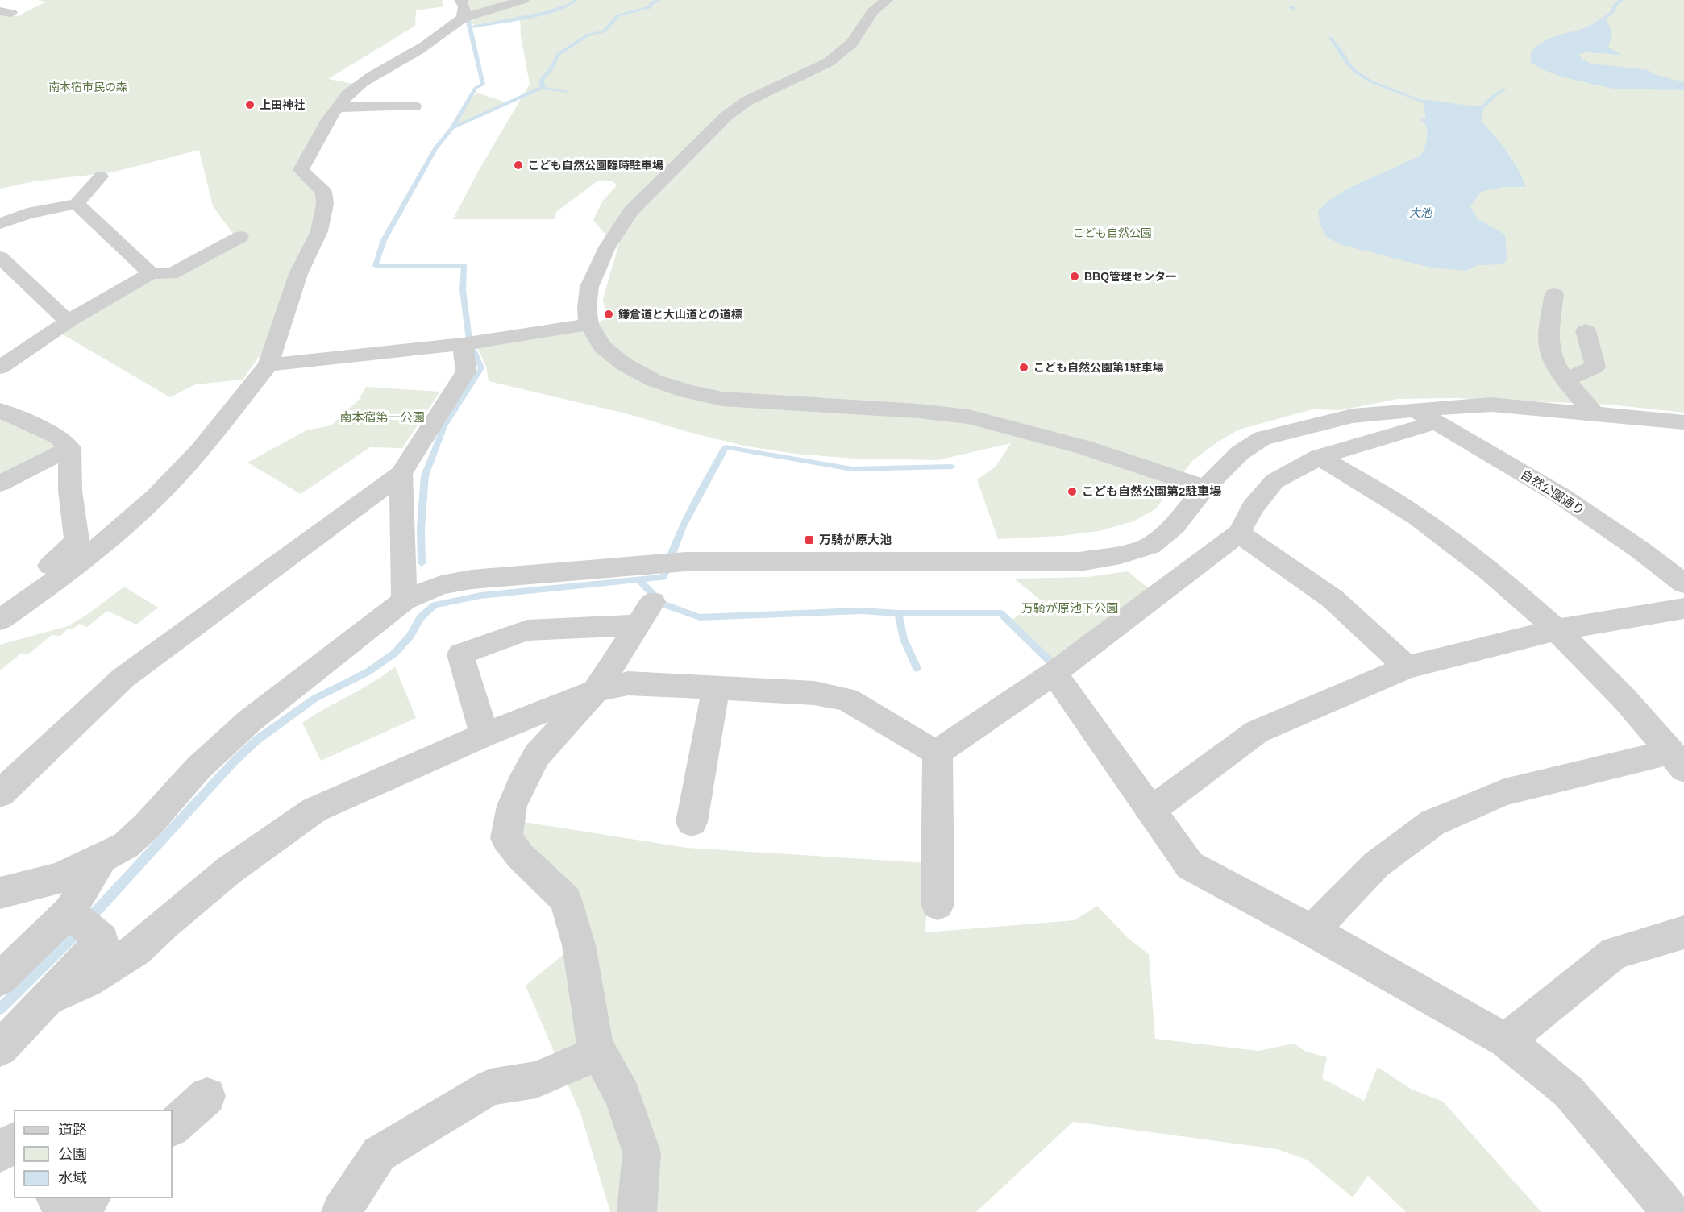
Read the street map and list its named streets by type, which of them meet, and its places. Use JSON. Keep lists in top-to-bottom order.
{
  "streets": {
    "street": ["自然公園通り"]
  },
  "water": ["大池"],
  "parks": [
    "南本宿市民の森",
    "こども自然公園",
    "南本宿第一公園",
    "万騎が原池下公園"
  ],
  "places": {
    "other": [
      "上田神社",
      "こども自然公園臨時駐車場",
      "BBQ管理センター",
      "鎌倉道と大山道との道標",
      "こども自然公園第1駐車場",
      "こども自然公園第2駐車場"
    ],
    "transit": ["万騎が原大池"]
  },
  "legend": ["道路", "公園", "水域"]
}
